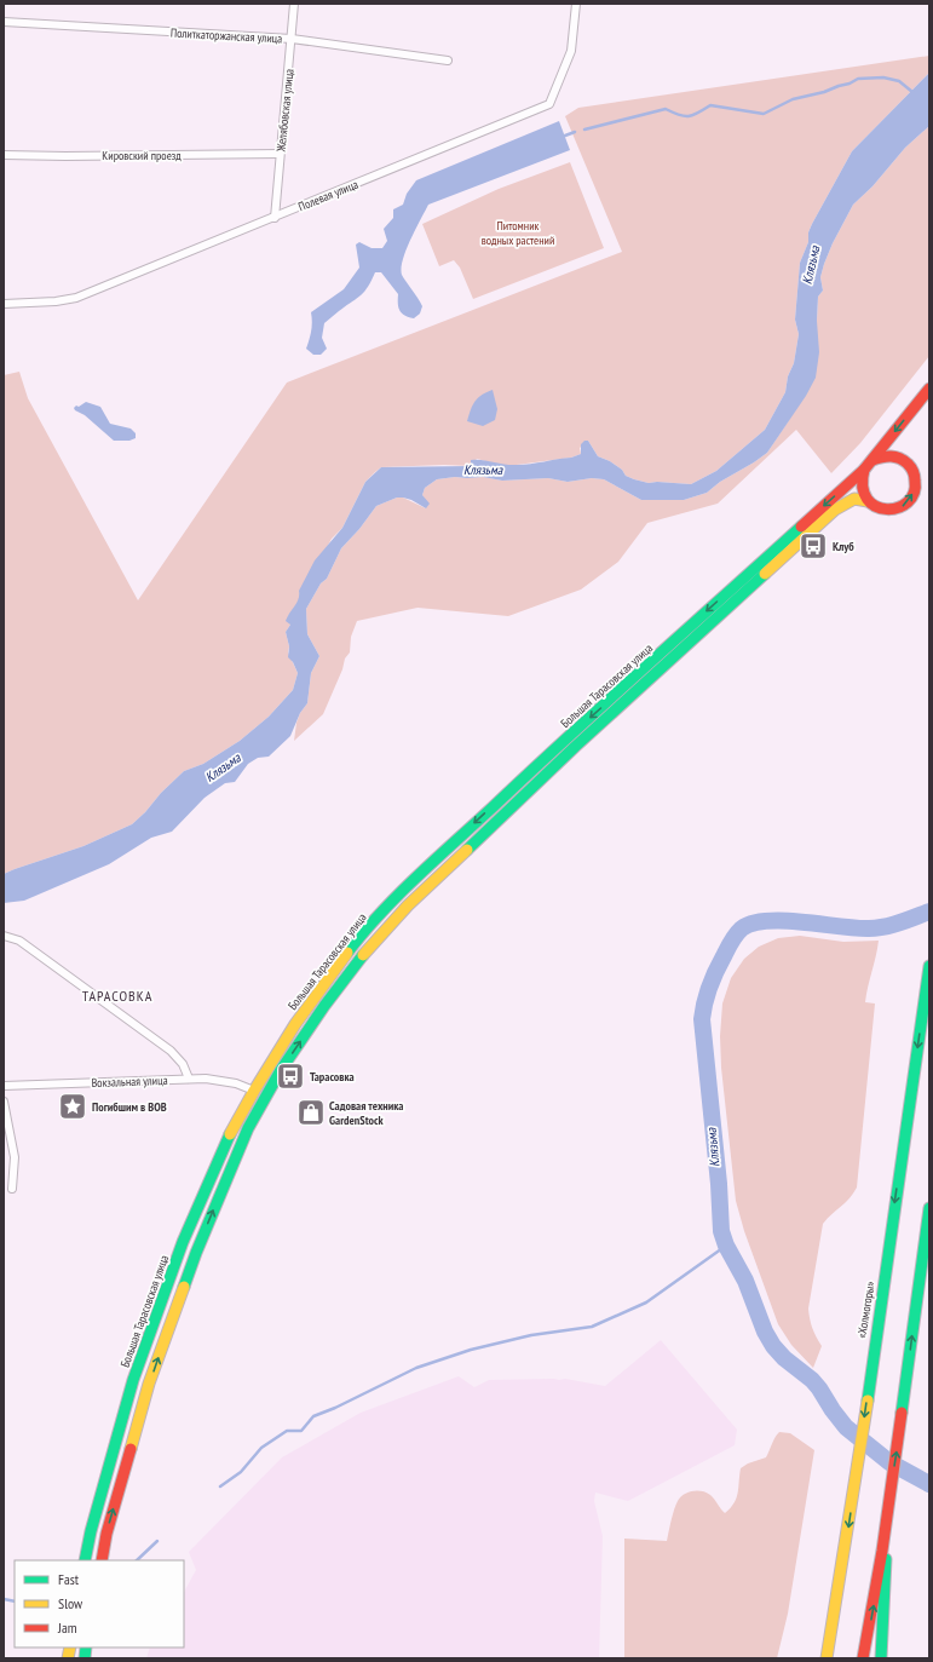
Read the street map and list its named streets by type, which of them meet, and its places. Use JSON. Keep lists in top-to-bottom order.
{
  "streets": {
    "main road": ["Большая Тарасовская улица", "«Холмогоры»"],
    "street": [
      "Политкаторжанская улица",
      "Желябовская улица",
      "Кировский проезд",
      "Полевая улица",
      "Вокзальная улица"
    ]
  },
  "crossings": [
    ["Политкаторжанская улица", "Желябовская улица"],
    ["Желябовская улица", "Кировский проезд"],
    ["Желябовская улица", "Полевая улица"],
    ["Большая Тарасовская улица", "Вокзальная улица"]
  ],
  "districts": ["ТАРАСОВКА"],
  "water": ["Клязьма"],
  "parks": ["Питомник водных растений"],
  "places": {
    "bus stop": ["Клуб", "Тарасовка"],
    "place": ["Погибшим в ВОВ"],
    "shop": ["Садовая техника GardenStock"]
  },
  "legend": ["Fast", "Slow", "Jam"]
}
